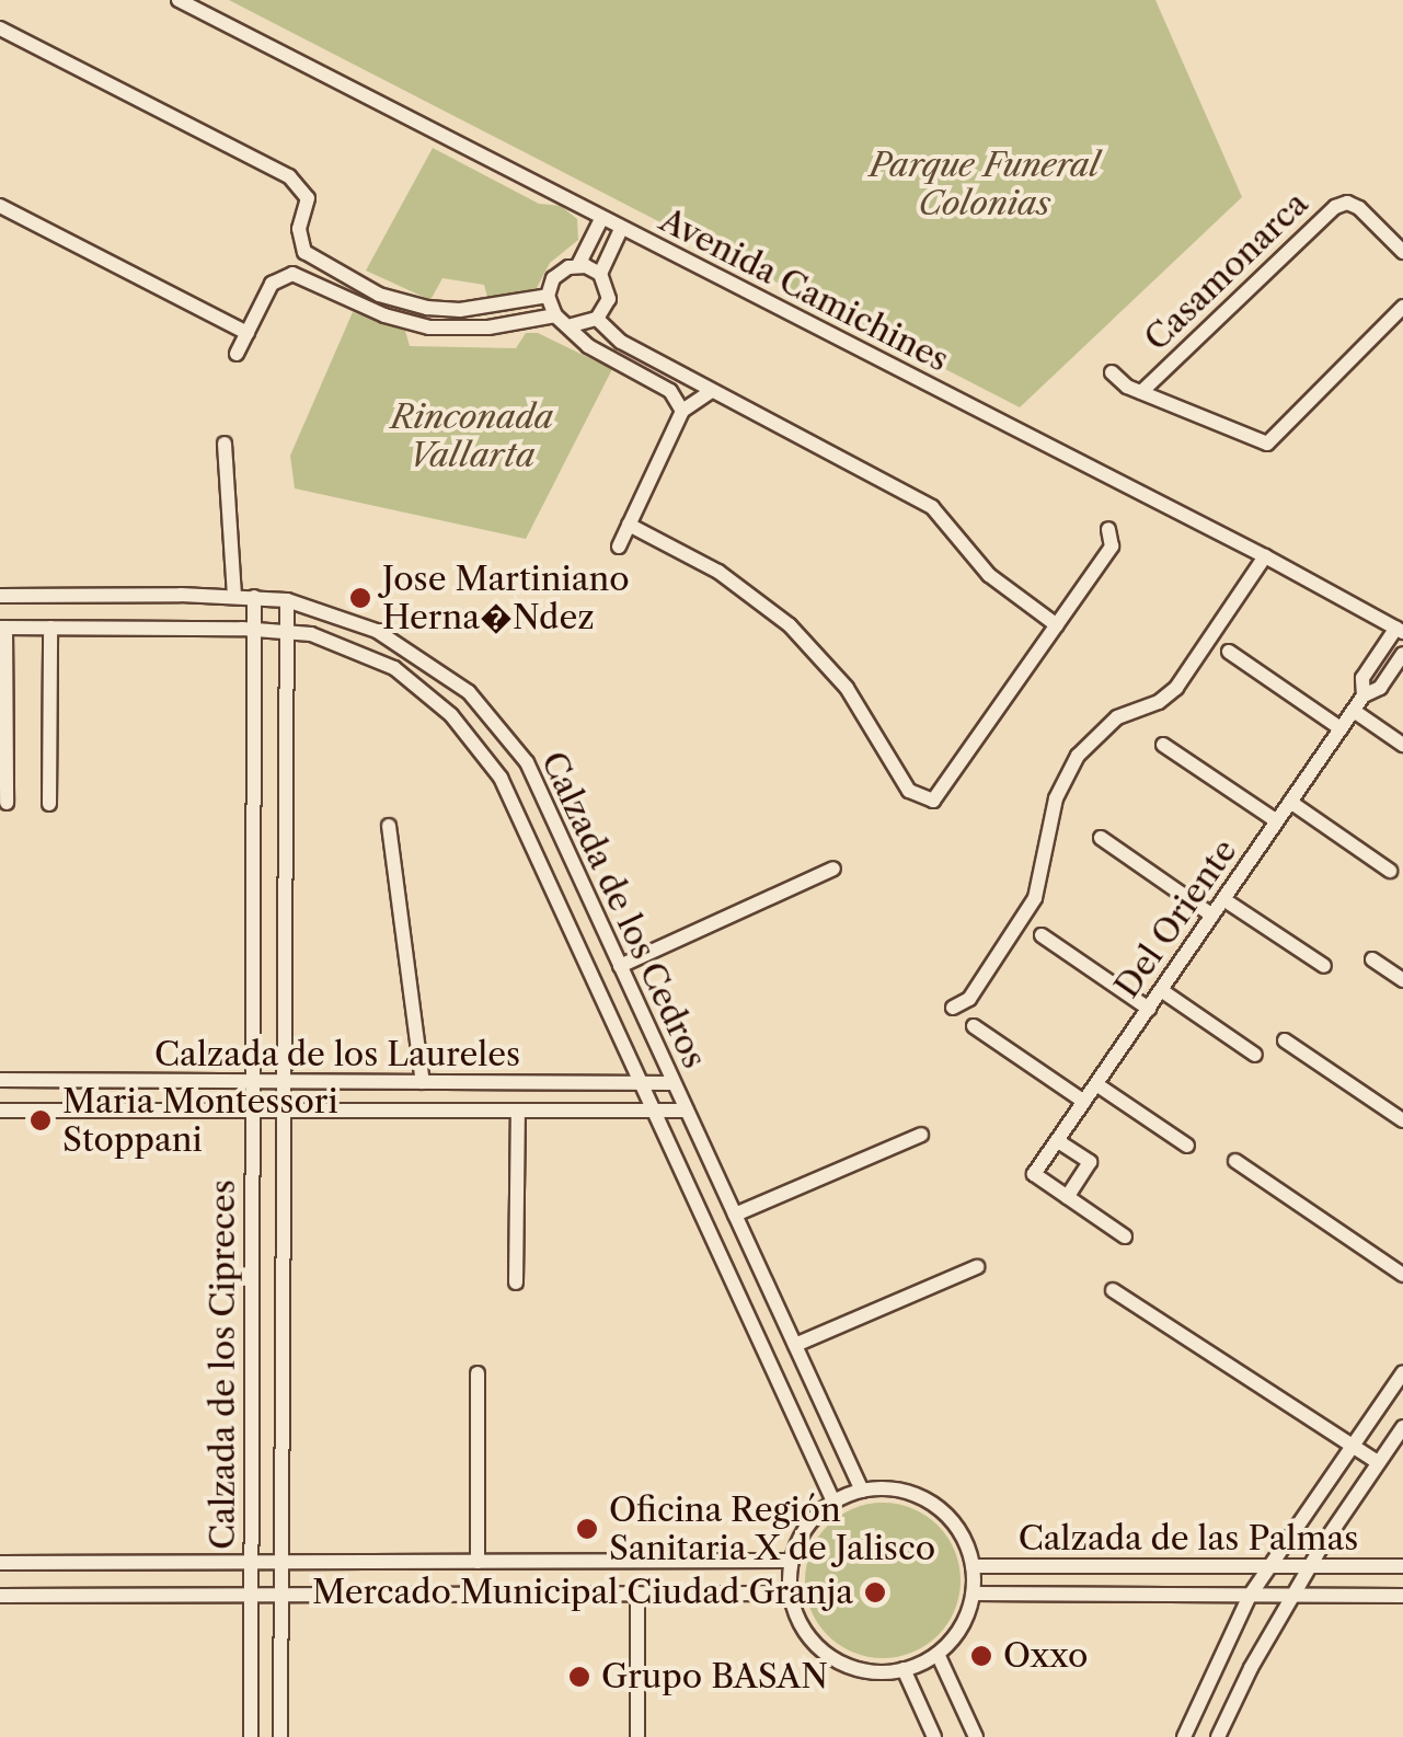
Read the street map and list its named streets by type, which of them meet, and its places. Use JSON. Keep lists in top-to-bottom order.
{
  "streets": {
    "street": [
      "Casamonarca",
      "Avenida Camichines",
      "Calzada de los Cedros",
      "Del Oriente",
      "Calzada de los Laureles",
      "Calzada de los Cipreces",
      "Calzada de las Palmas"
    ]
  },
  "crossings": [
    ["Calzada de los Cedros", "Calzada de los Laureles"],
    ["Calzada de los Cedros", "Calzada de los Cipreces"],
    ["Calzada de los Cedros", "Calzada de las Palmas"],
    ["Calzada de los Laureles", "Calzada de los Cipreces"]
  ],
  "parks": ["Parque Funeral Colonias", "Rinconada Vallarta"],
  "places": [
    "Jose Martiniano Herna�Ndez",
    "Maria Montessori Stoppani",
    "Oficina Región Sanitaria X de Jalisco",
    "Mercado Municipal Ciudad Granja",
    "Oxxo",
    "Grupo BASAN"
  ]
}
